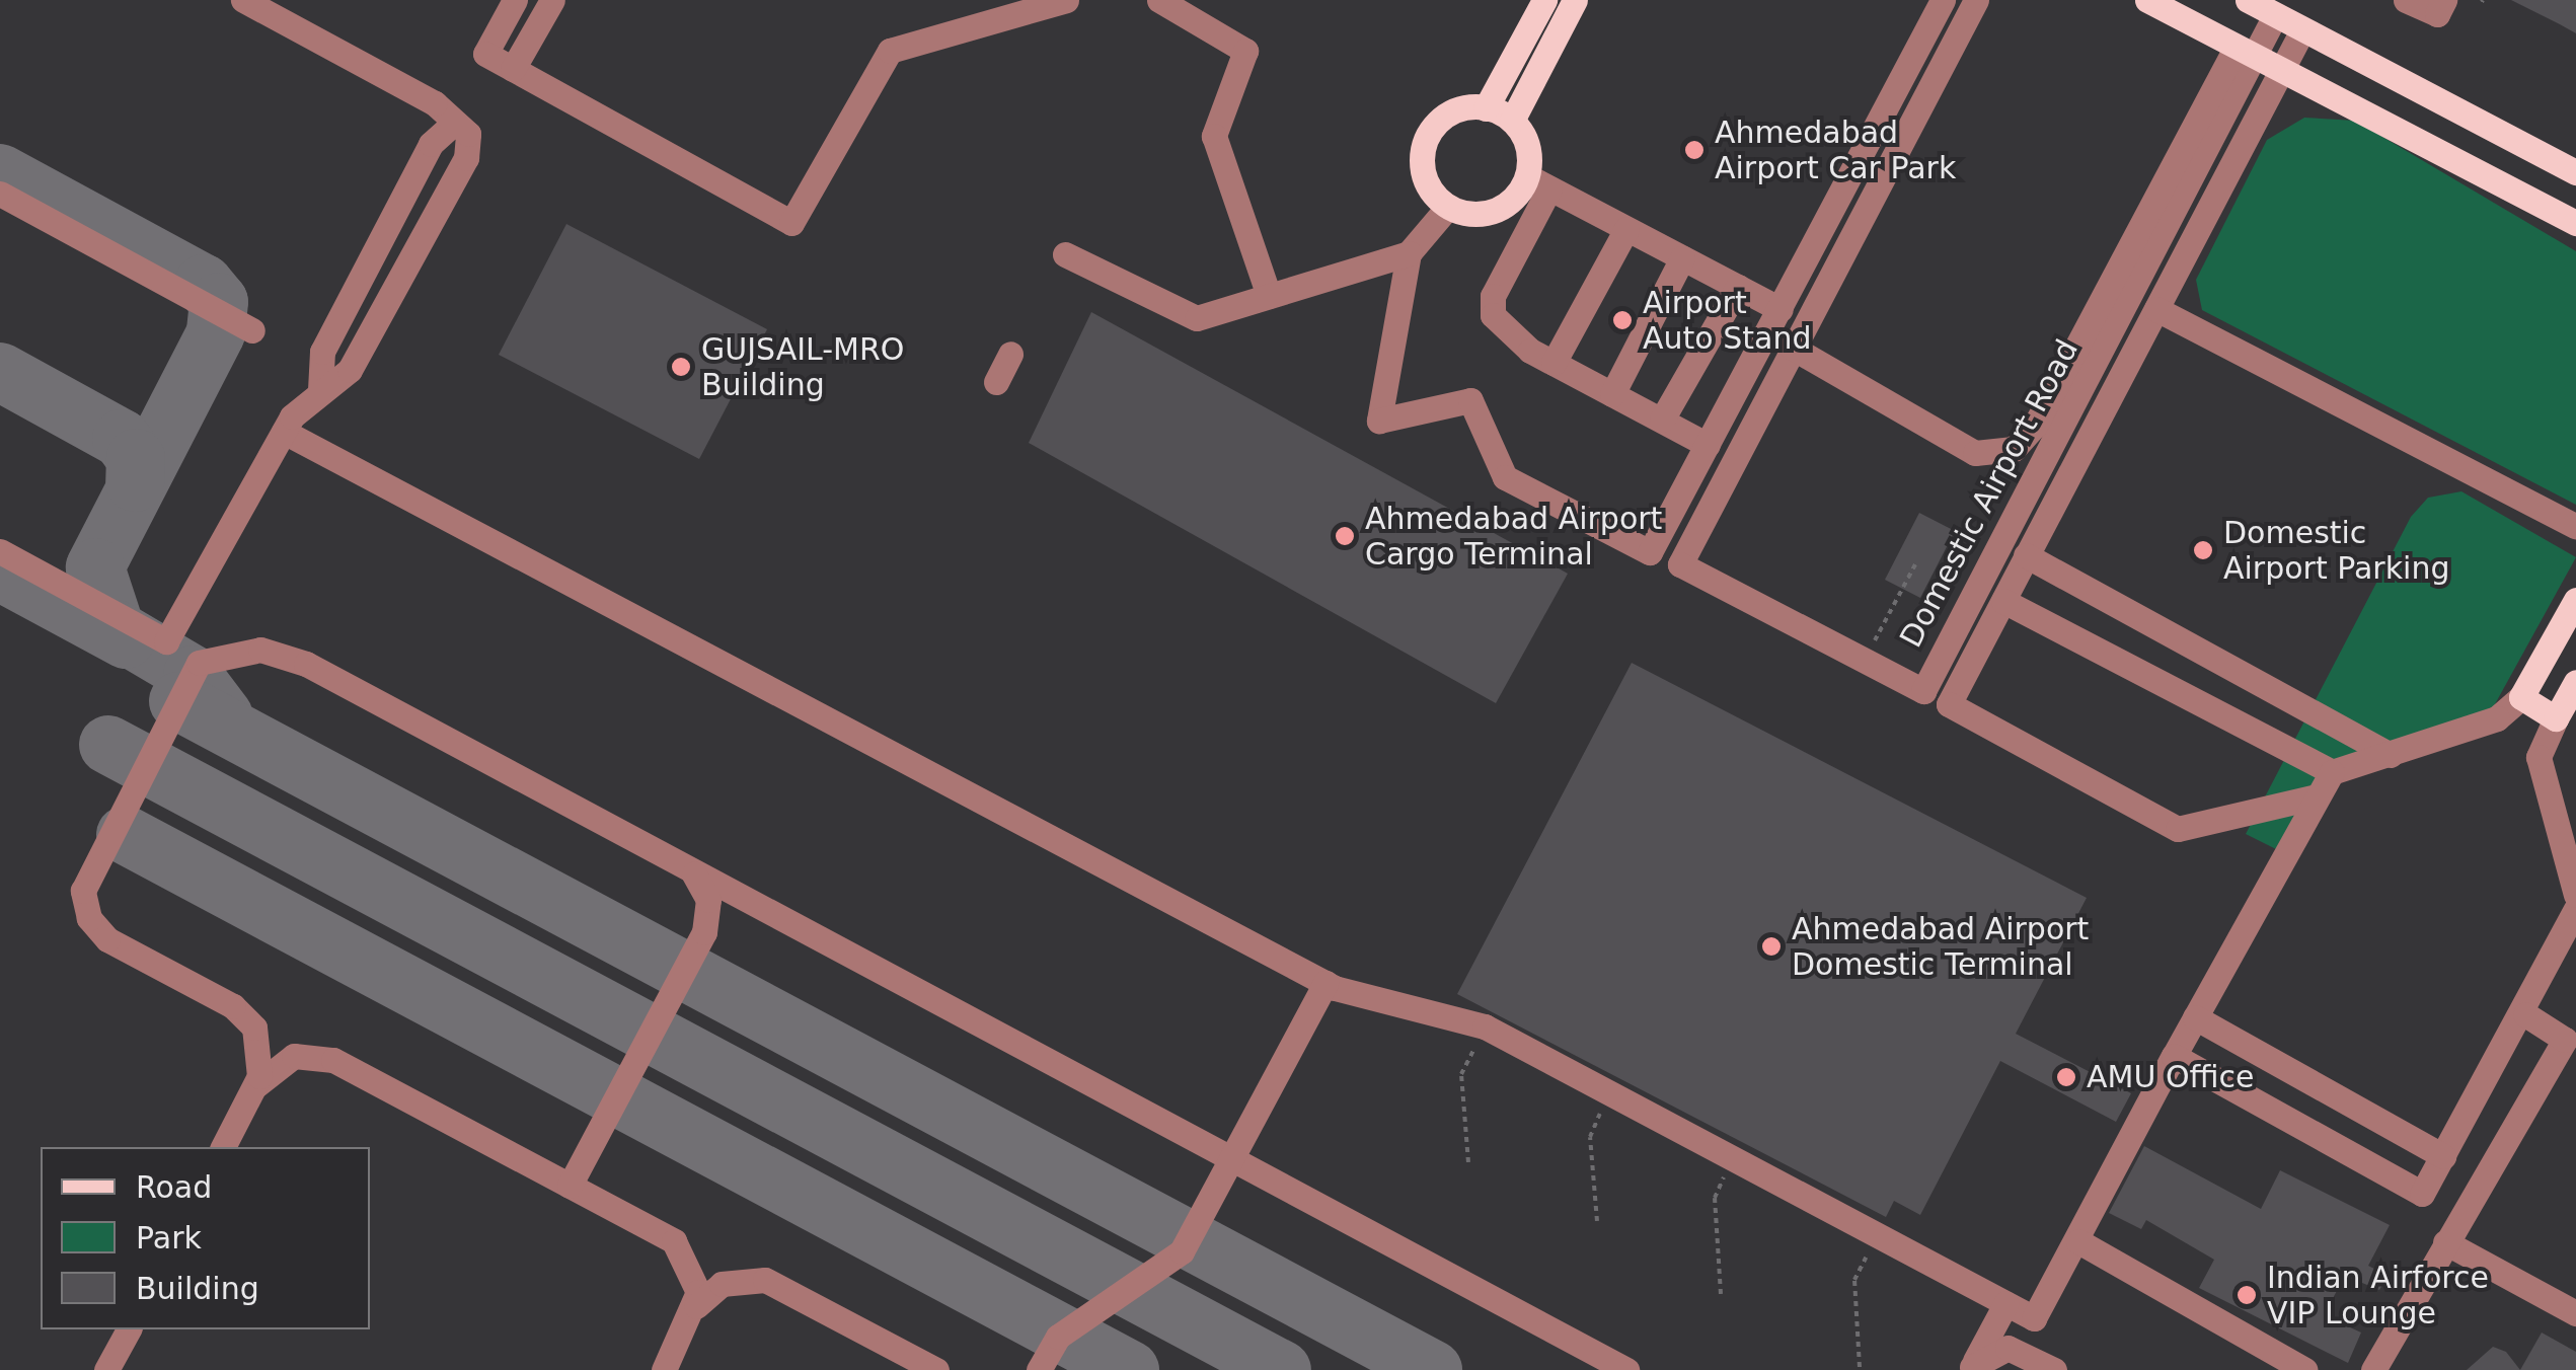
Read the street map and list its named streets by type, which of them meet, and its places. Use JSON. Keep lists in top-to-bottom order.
{
  "streets": {
    "street": ["Domestic Airport Road"]
  },
  "places": [
    "Ahmedabad Airport Car Park",
    "Airport Auto Stand",
    "GUJSAIL-MRO Building",
    "Ahmedabad Airport Cargo Terminal",
    "Domestic Airport Parking",
    "Ahmedabad Airport Domestic Terminal",
    "AMU Office",
    "Indian Airforce VIP Lounge"
  ],
  "legend": ["Road", "Park", "Building"]
}
